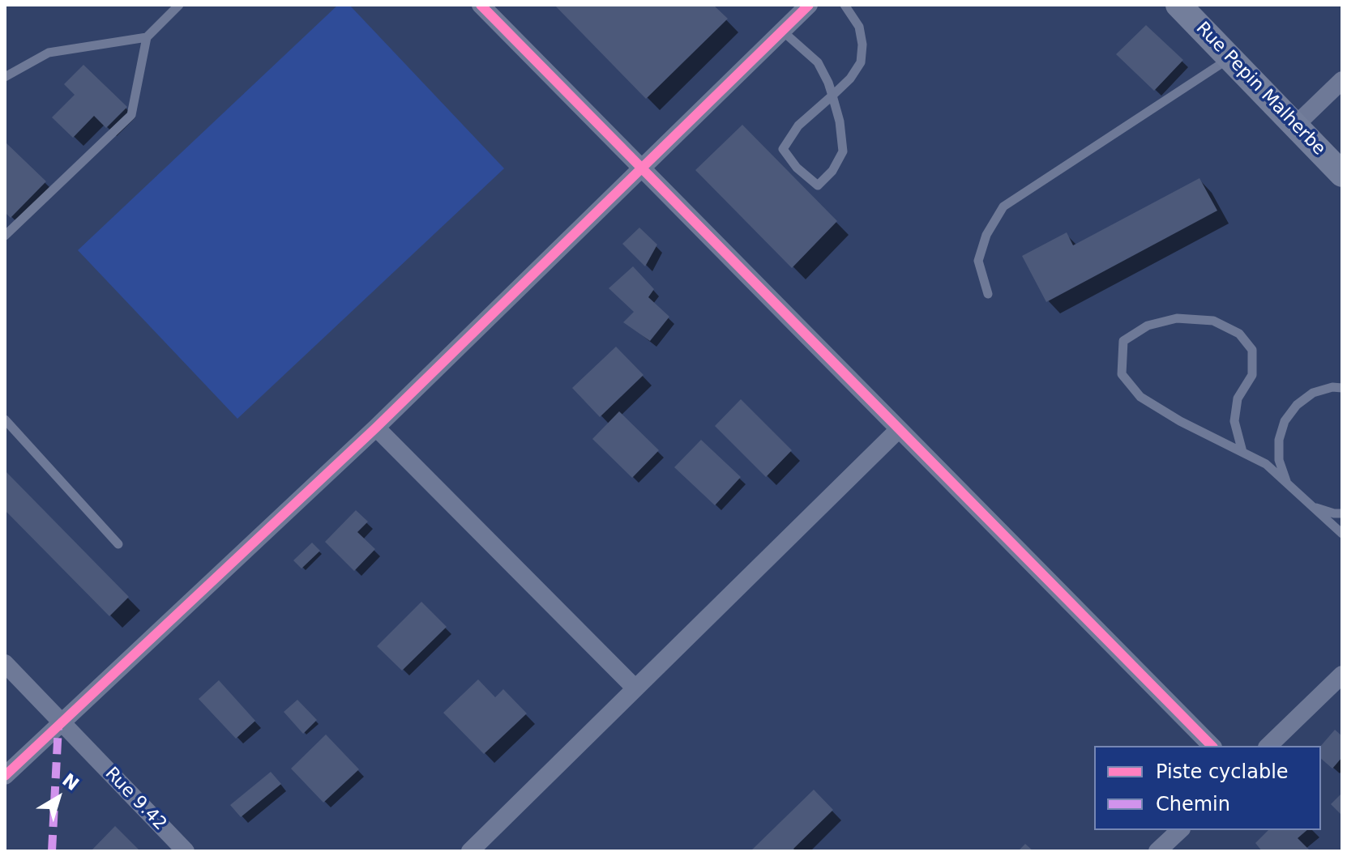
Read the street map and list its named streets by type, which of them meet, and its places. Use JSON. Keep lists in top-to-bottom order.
{
  "streets": {
    "street": ["Rue Pepin Malherbe", "Rue 9.42"]
  },
  "legend": ["Piste cyclable", "Chemin"],
  "north": "top right"
}
